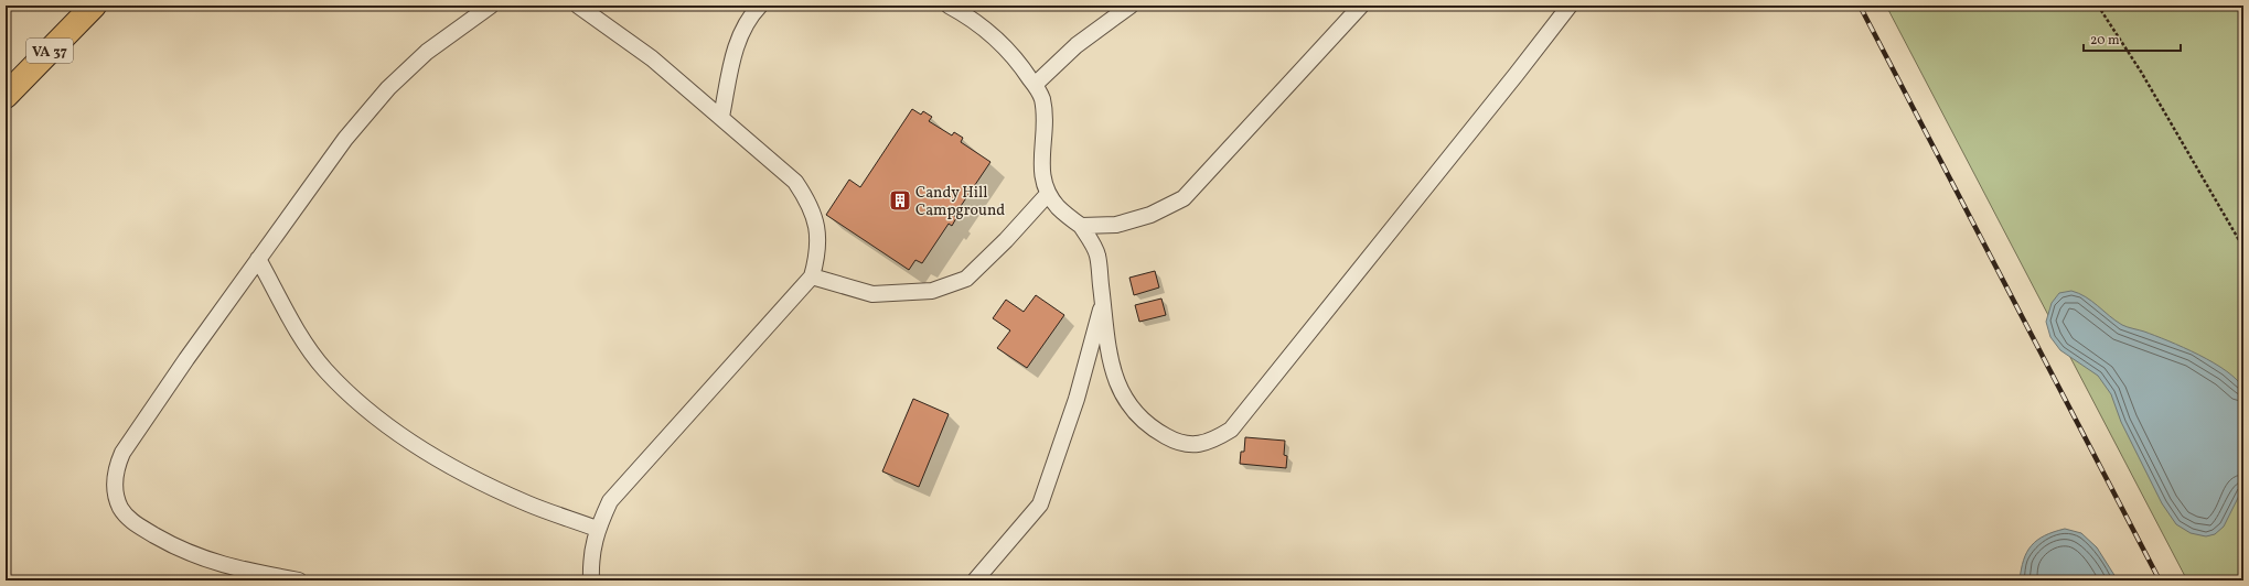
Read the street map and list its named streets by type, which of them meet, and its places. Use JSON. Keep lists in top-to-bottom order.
{
  "streets": {
    "highway": ["VA 37"]
  },
  "places": {
    "building": ["Candy Hill Campground"]
  },
  "scale_bar": "20 m"
}
